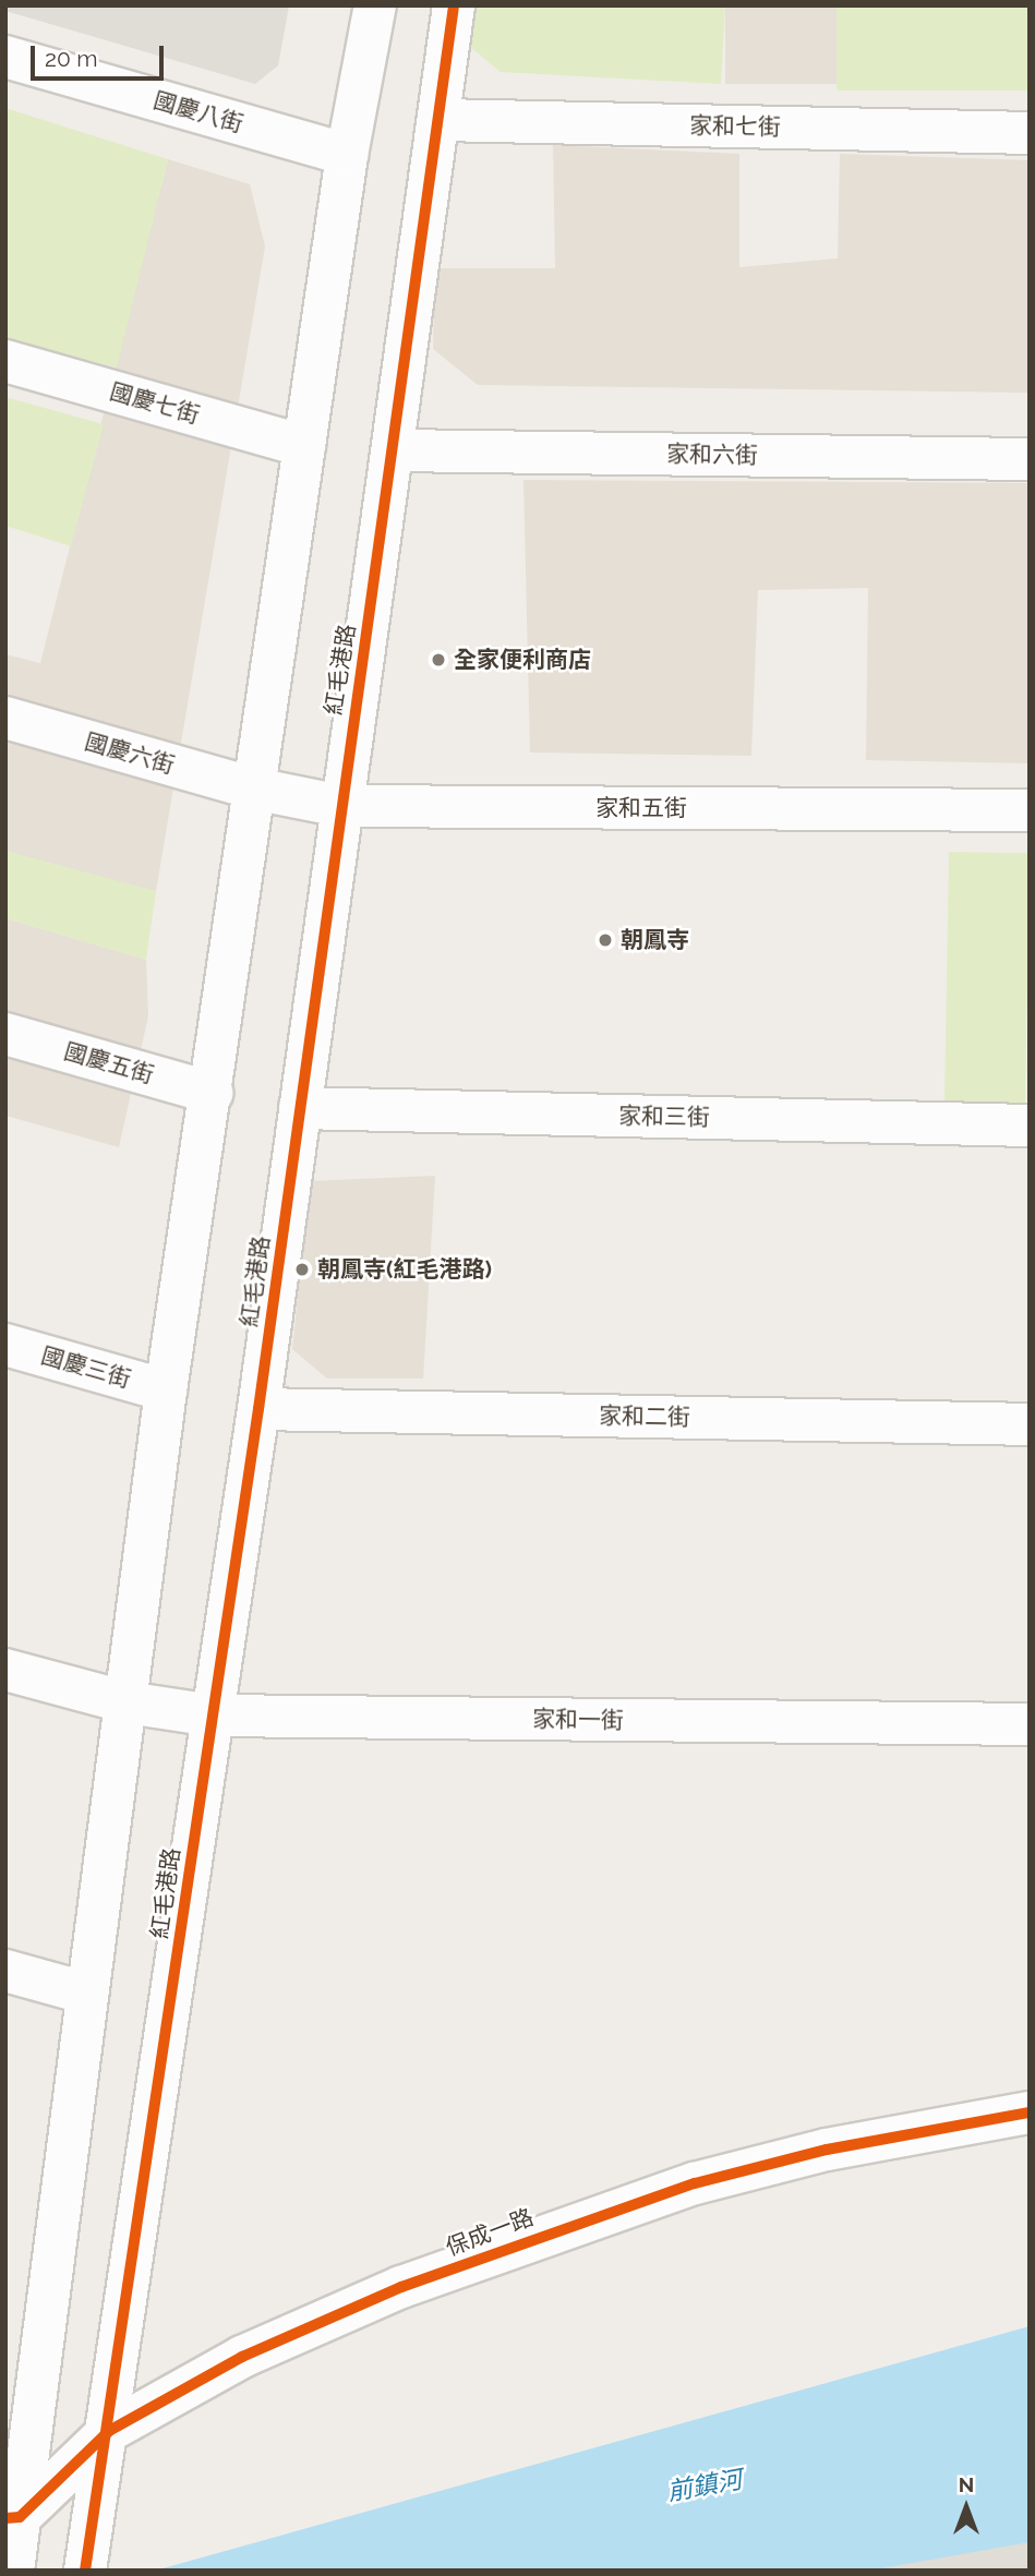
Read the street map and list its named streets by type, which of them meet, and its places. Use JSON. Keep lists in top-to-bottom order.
{
  "streets": {
    "street": [
      "國慶八街",
      "家和七街",
      "國慶七街",
      "家和六街",
      "紅毛港路",
      "國慶六街",
      "家和五街",
      "國慶五街",
      "家和三街",
      "國慶三街",
      "家和二街",
      "家和一街",
      "保成一路"
    ]
  },
  "crossings": [
    ["家和七街", "紅毛港路"],
    ["家和六街", "紅毛港路"],
    ["紅毛港路", "家和五街"],
    ["紅毛港路", "家和三街"],
    ["紅毛港路", "家和二街"],
    ["紅毛港路", "家和一街"],
    ["紅毛港路", "保成一路"],
    ["國慶六街", "家和五街"]
  ],
  "water": ["前鎮河"],
  "places": ["全家便利商店", "朝鳳寺", "朝鳳寺(紅毛港路)"],
  "scale_bar": "20 m",
  "north": "top"
}
